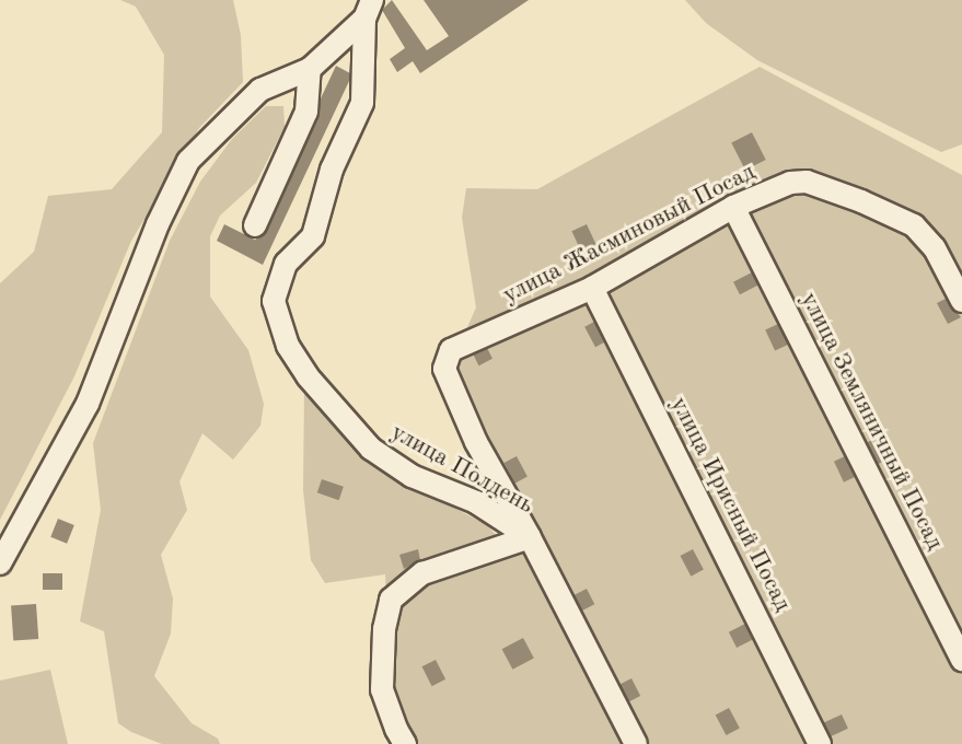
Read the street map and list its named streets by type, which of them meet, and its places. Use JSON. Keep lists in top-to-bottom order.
{
  "streets": {
    "street": [
      "улица Жасминовый Посад",
      "улица Земляничный Посад",
      "улица Полдень",
      "улица Ирисный Посад"
    ]
  },
  "crossings": [
    ["улица Жасминовый Посад", "улица Земляничный Посад"],
    ["улица Жасминовый Посад", "улица Полдень"],
    ["улица Жасминовый Посад", "улица Ирисный Посад"]
  ]
}
